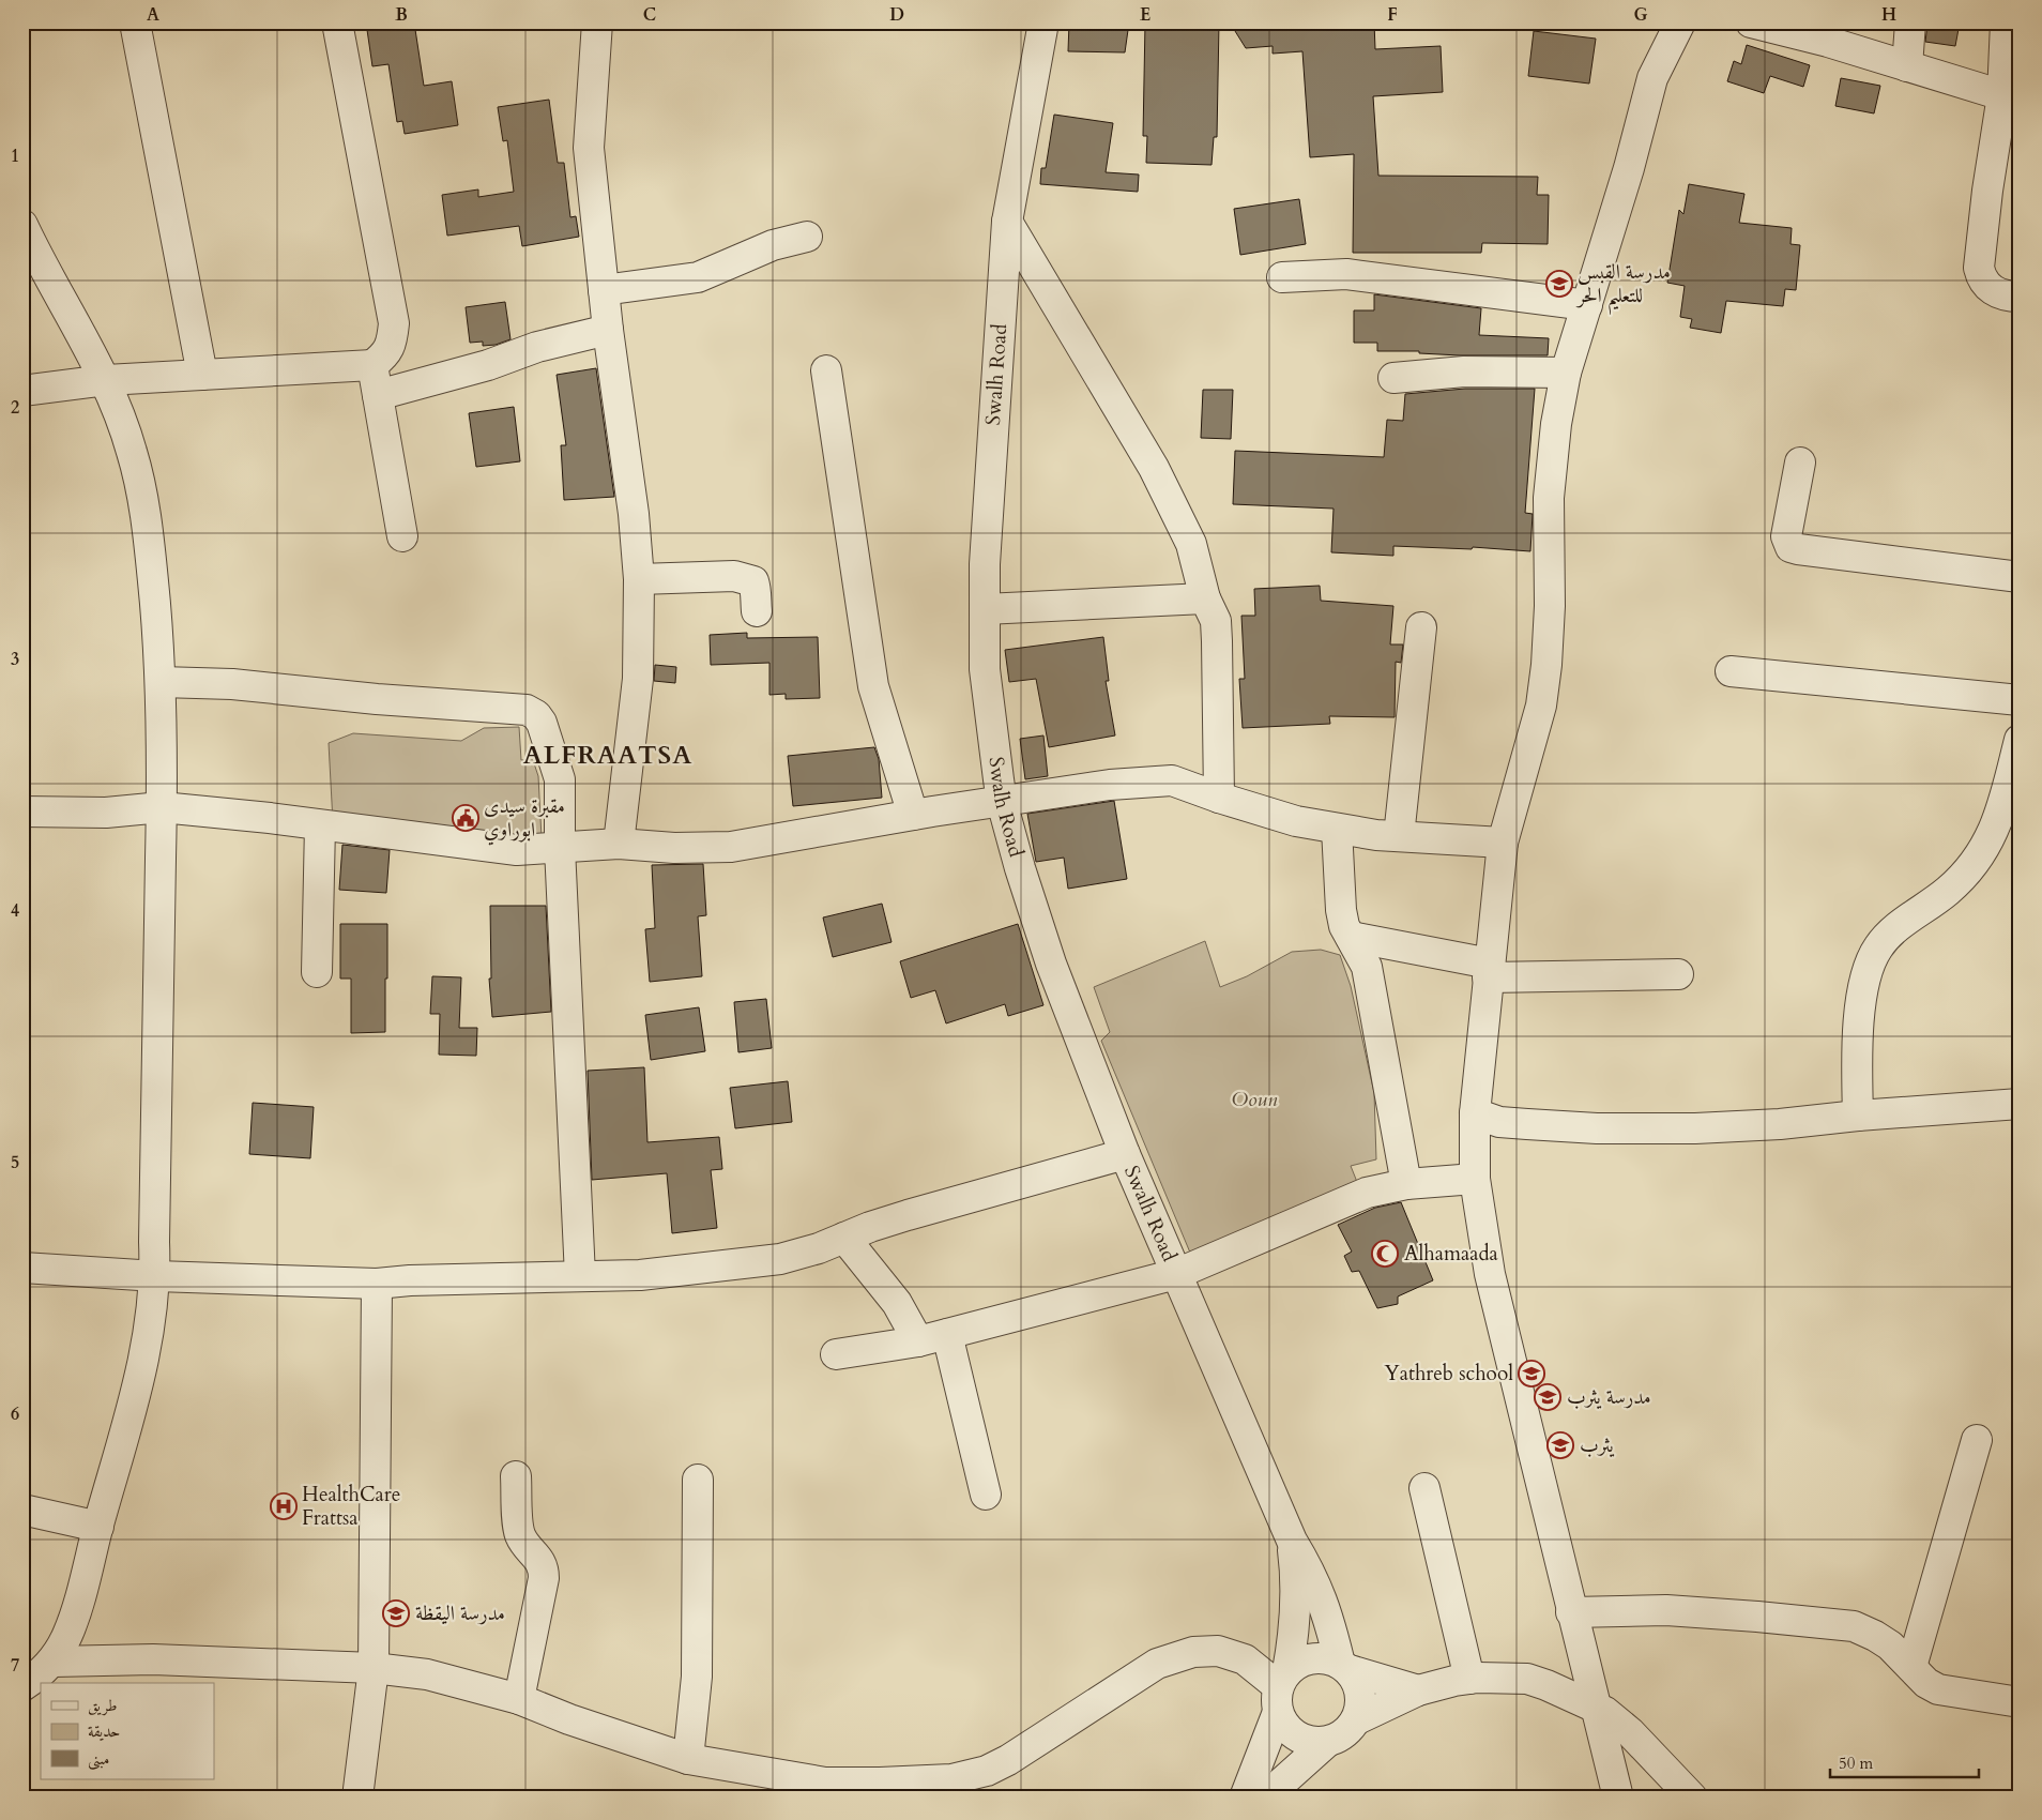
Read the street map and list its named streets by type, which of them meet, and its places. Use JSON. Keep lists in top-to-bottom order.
{
  "streets": {
    "street": ["Swalh Road"]
  },
  "districts": ["ALFRAATSA"],
  "parks": ["Ooun"],
  "places": {
    "school or university": [
      "مدرسة القبس للتعليم الحر",
      "Yathreb school",
      "مدرسة يثرب",
      "يثرب",
      "مدرسة اليقظة"
    ],
    "public building": ["مقبرة سيدى ابوراوي"],
    "mosque": ["Alhamaada"],
    "hospital": ["HealthCare Frattsa"]
  },
  "legend": ["طريق", "حديقة", "مبنى"],
  "scale_bar": "50 m",
  "grid": {
    "columns": [
      "A",
      "B",
      "C",
      "D",
      "E",
      "F",
      "G",
      "H"
    ],
    "rows": [
      "1",
      "2",
      "3",
      "4",
      "5",
      "6",
      "7"
    ]
  }
}
